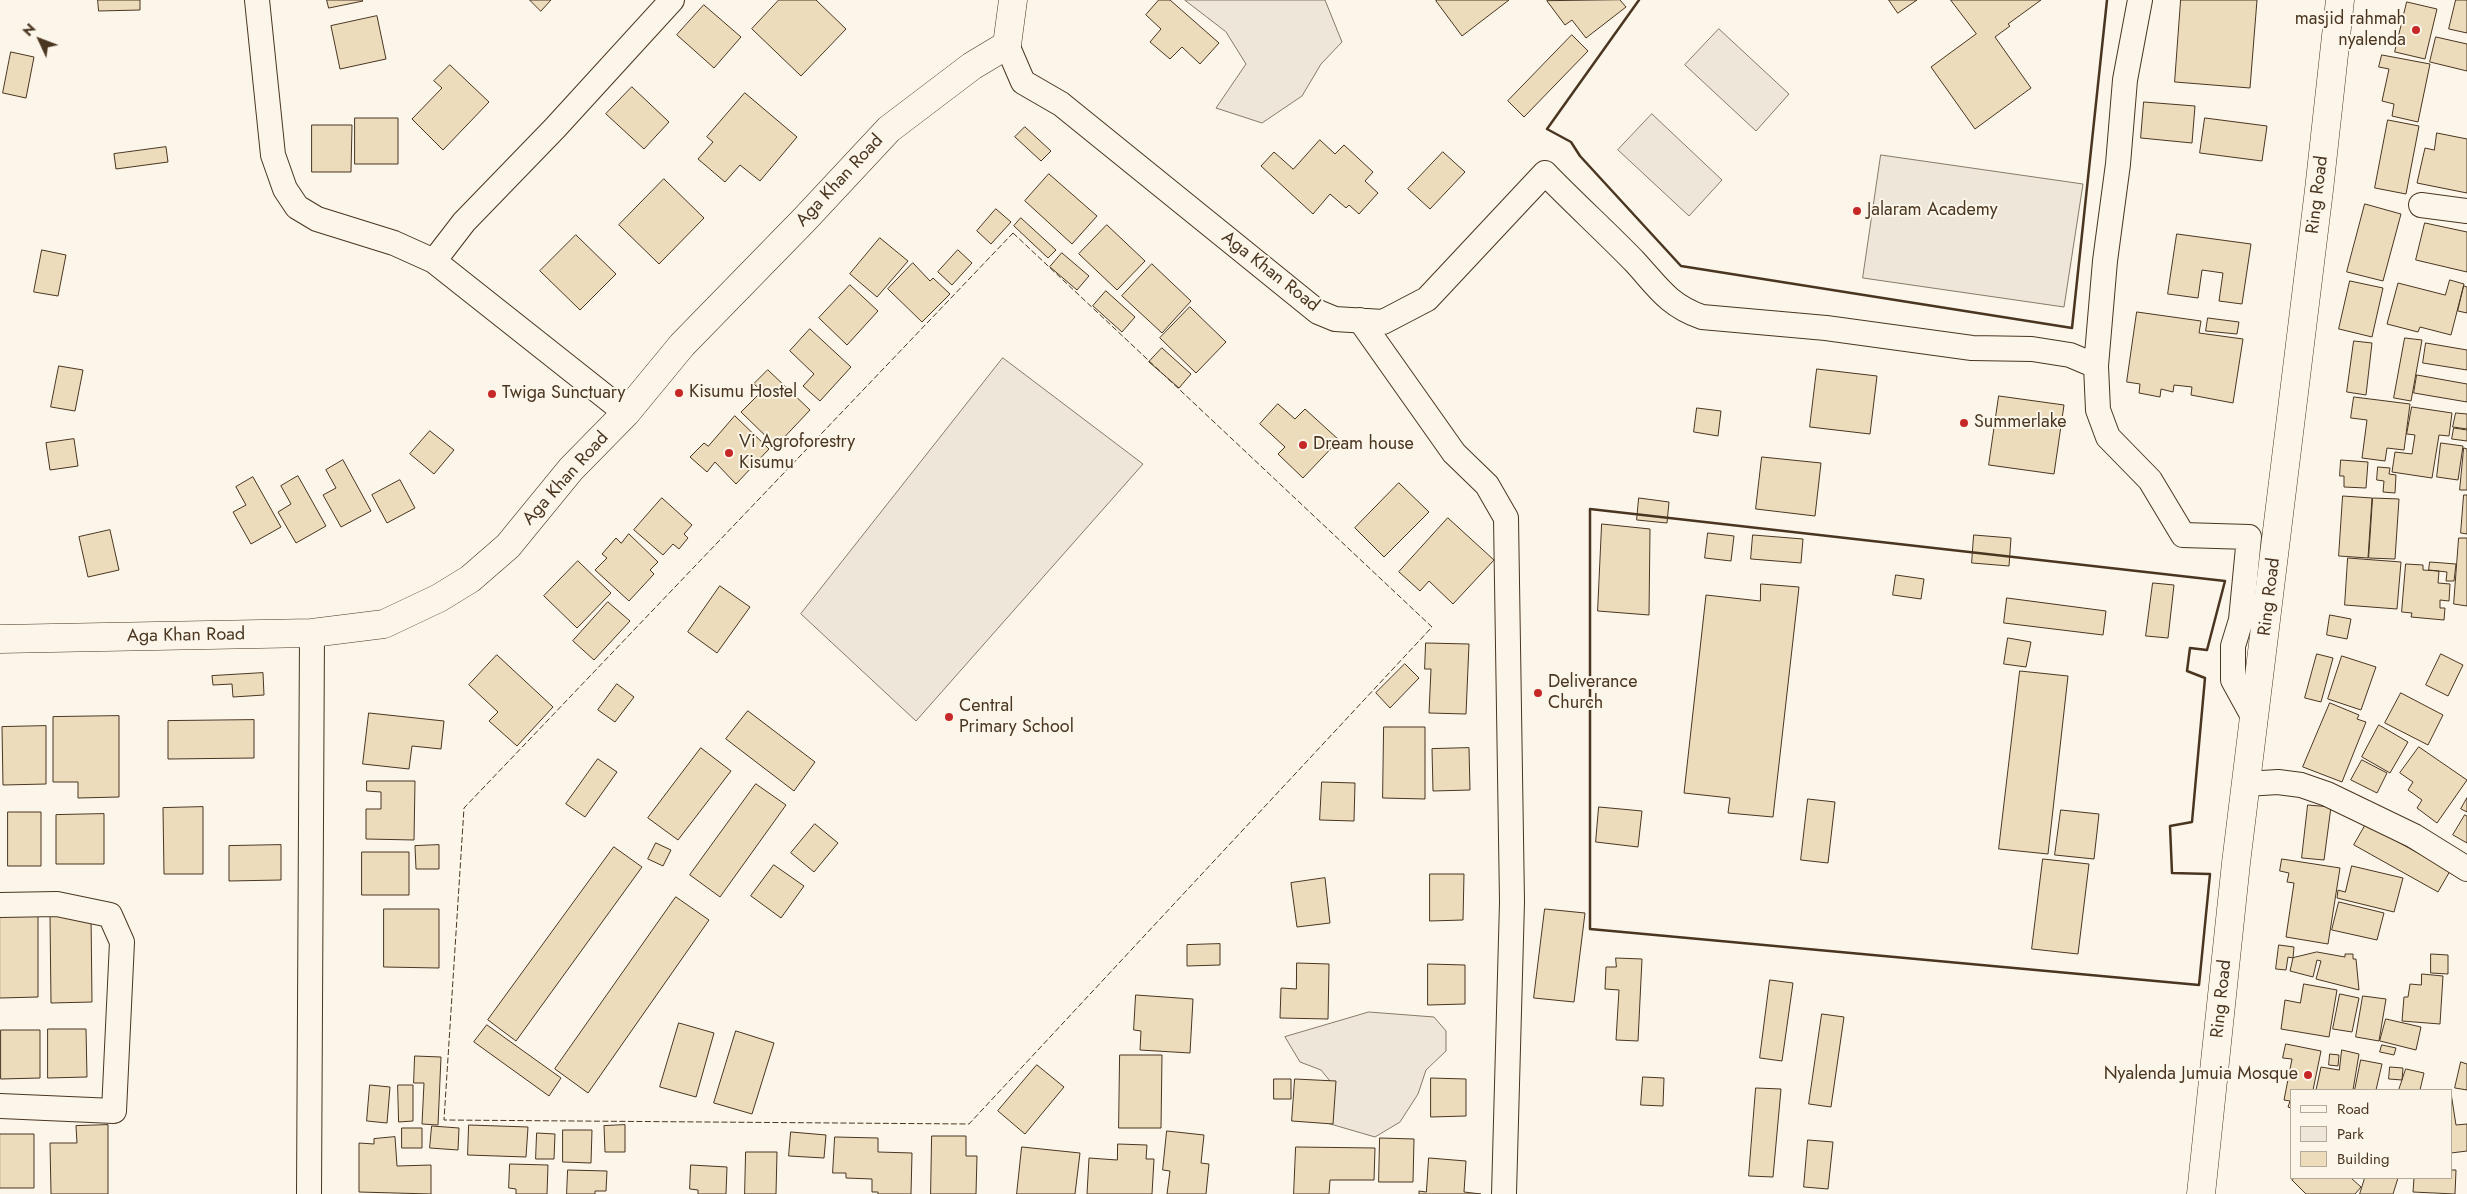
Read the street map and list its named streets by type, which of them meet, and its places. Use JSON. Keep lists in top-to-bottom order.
{
  "streets": {
    "street": ["Aga Khan Road", "Ring Road"]
  },
  "places": [
    "masjid rahmah nyalenda",
    "Jalaram Academy",
    "Kisumu Hostel",
    "Twiga Sunctuary",
    "Summerlake",
    "Dream house",
    "Vi Agroforestry Kisumu",
    "Deliverance Church",
    "Central Primary School",
    "Nyalenda Jumuia Mosque"
  ],
  "legend": ["Road", "Park", "Building"],
  "north": "top left"
}
